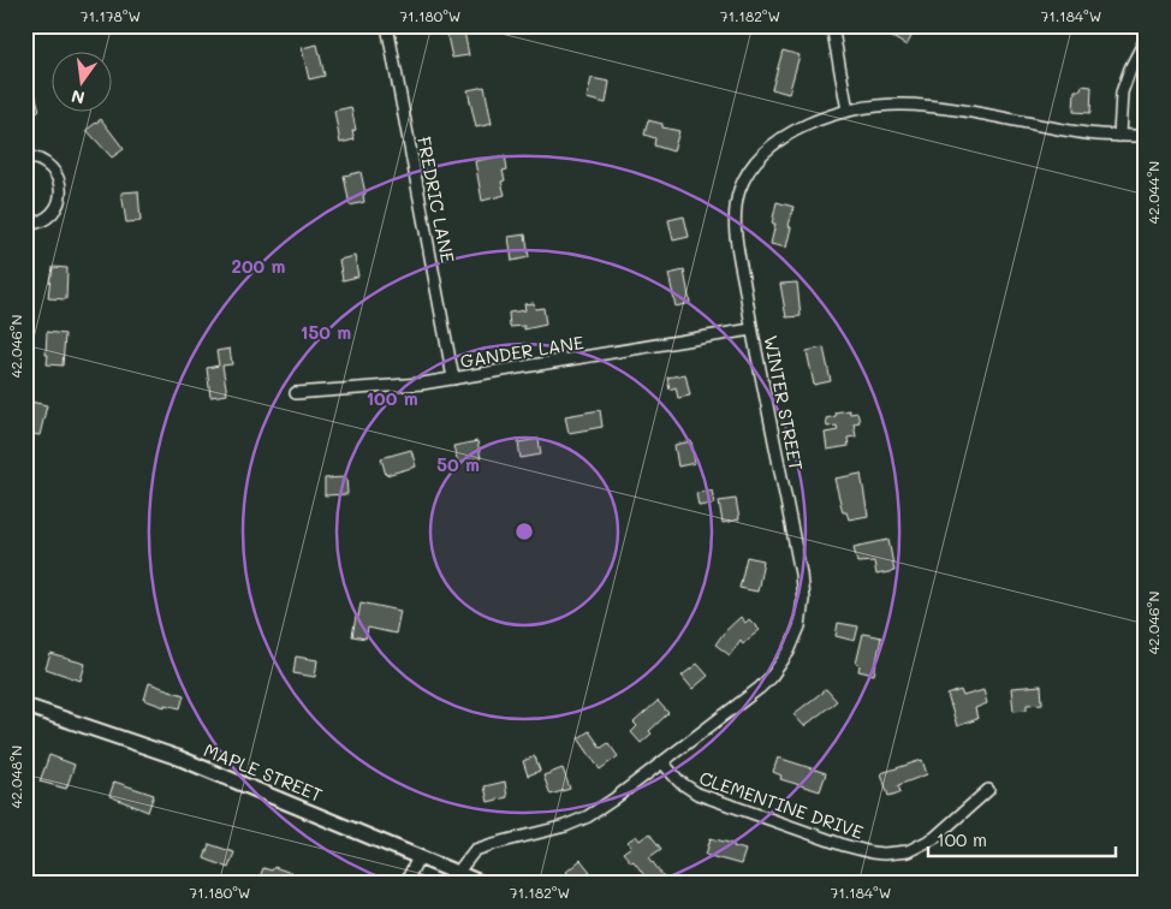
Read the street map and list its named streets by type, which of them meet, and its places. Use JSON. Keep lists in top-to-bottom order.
{
  "streets": {
    "street": [
      "FREDRIC LANE",
      "GANDER LANE",
      "WINTER STREET",
      "MAPLE STREET",
      "CLEMENTINE DRIVE"
    ]
  },
  "crossings": [
    ["FREDRIC LANE", "GANDER LANE"],
    ["GANDER LANE", "WINTER STREET"],
    ["WINTER STREET", "MAPLE STREET"],
    ["WINTER STREET", "CLEMENTINE DRIVE"]
  ],
  "scale_bar": "100 m",
  "north": "bottom",
  "coordinates": [
    "71.178°W",
    "71.180°W",
    "71.182°W",
    "71.184°W",
    "42.044°N",
    "42.046°N",
    "42.048°N"
  ],
  "rings": [
    "200 m",
    "150 m",
    "100 m",
    "50 m"
  ]
}
